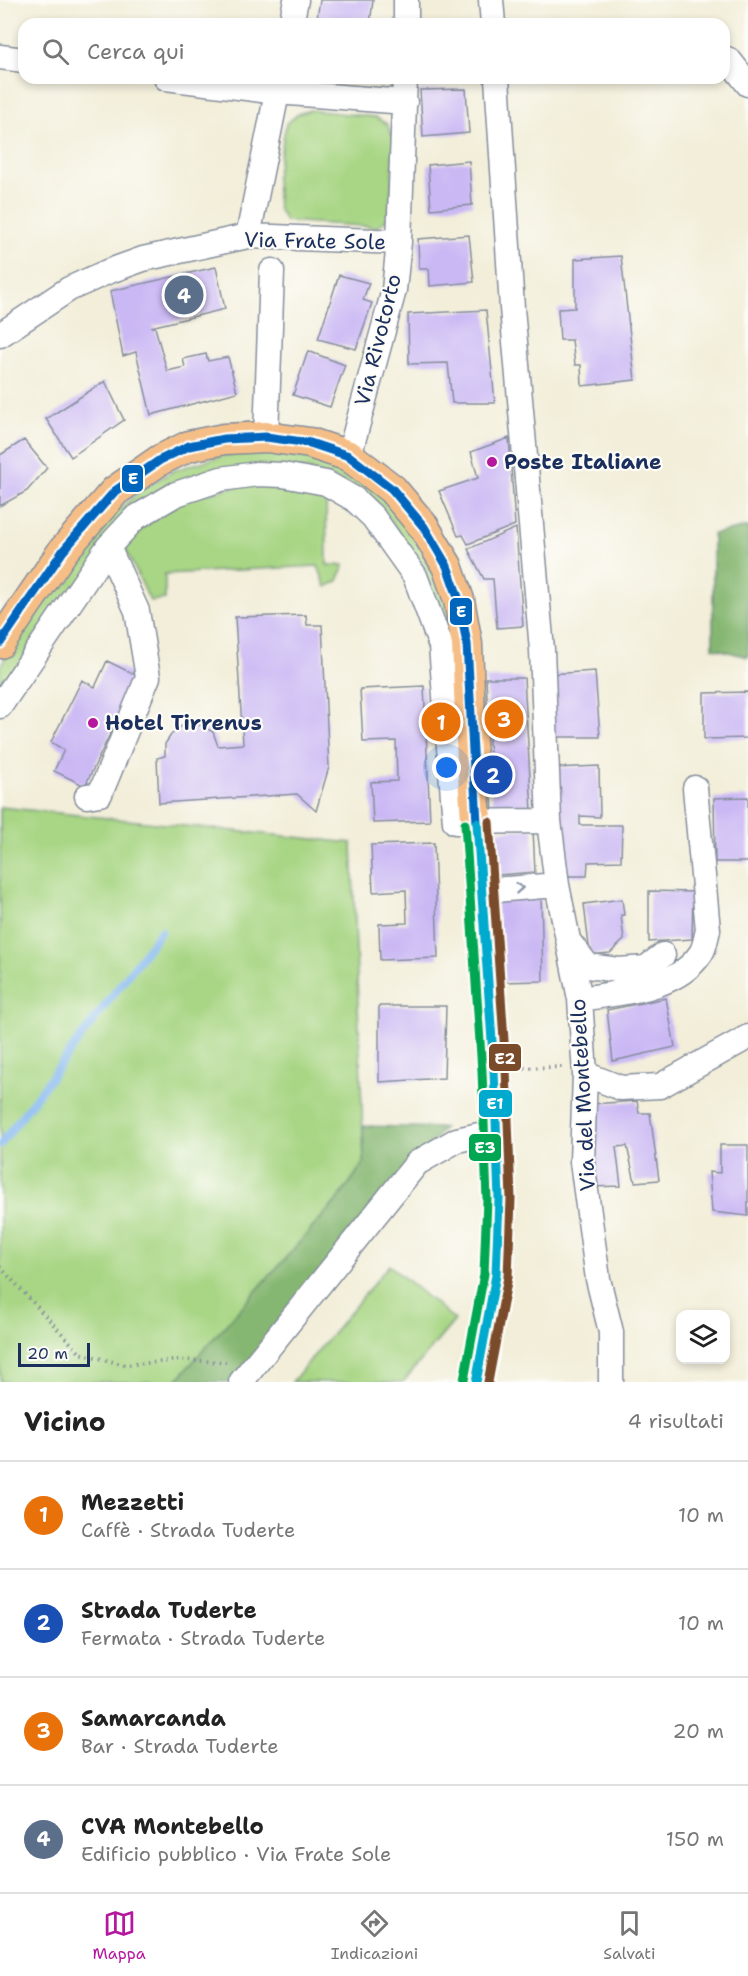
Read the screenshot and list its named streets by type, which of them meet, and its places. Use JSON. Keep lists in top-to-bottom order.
{
  "streets": {
    "street": ["Via Frate Sole", "Via Rivotorto", "Via del Montebello"]
  },
  "crossings": [
    ["Via Frate Sole", "Via Rivotorto"]
  ],
  "places": ["Poste Italiane", "Hotel Tirrenus"],
  "lines": [
    "transit line E",
    "transit line E2",
    "transit line E1",
    "transit line E3"
  ],
  "scale_bar": "20 m",
  "page": {
    "search": "Cerca qui",
    "pins": [
      "4",
      "3",
      "1",
      "2"
    ],
    "scale": "20 m",
    "heading": ["Vicino", "4 risultati"],
    "list": [
      {
        "mark": "1",
        "name": "Mezzetti",
        "note": "Caffè · Strada Tuderte",
        "value": "10 m"
      },
      {
        "mark": "2",
        "name": "Strada Tuderte",
        "note": "Fermata · Strada Tuderte",
        "value": "10 m"
      },
      {
        "mark": "3",
        "name": "Samarcanda",
        "note": "Bar · Strada Tuderte",
        "value": "20 m"
      },
      {
        "mark": "4",
        "name": "CVA Montebello",
        "note": "Edificio pubblico · Via Frate Sole",
        "value": "150 m"
      }
    ],
    "nav": ["Mappa", "Indicazioni", "Salvati"]
  }
}
